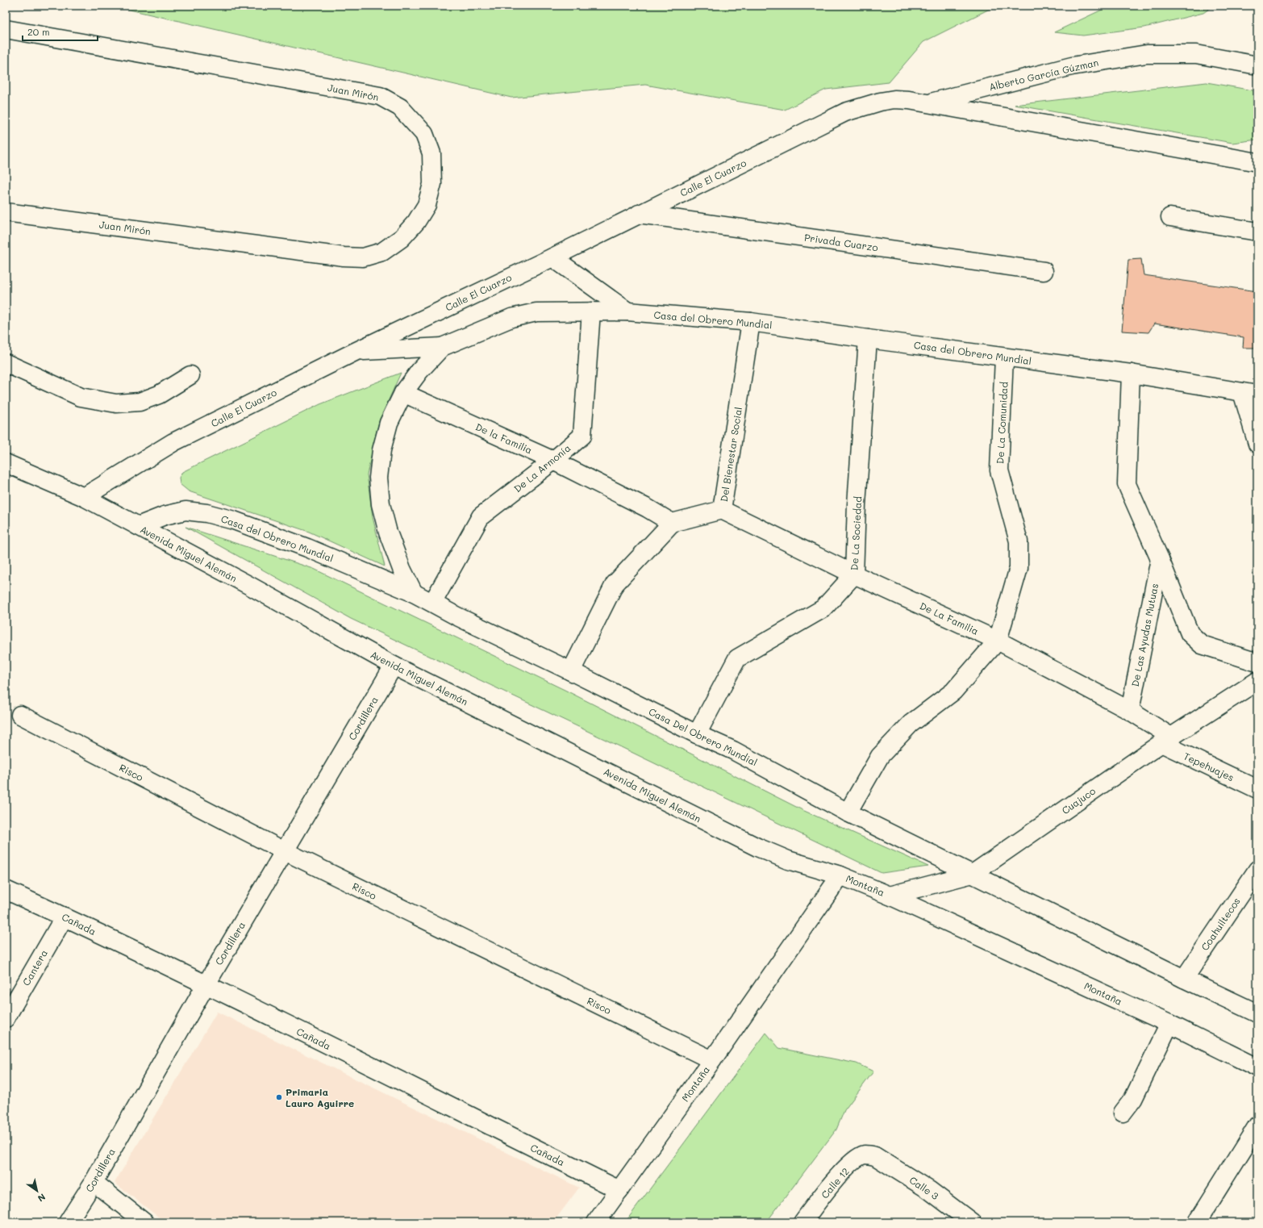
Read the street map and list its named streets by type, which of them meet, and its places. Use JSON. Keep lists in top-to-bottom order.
{
  "streets": {
    "street": [
      "Alberto García Gúzman",
      "Juan Mirón",
      "Calle El Cuarzo",
      "Privada Cuarzo",
      "Casa del Obrero Mundial",
      "De La Comunidad",
      "De la Familia",
      "Del Bienestar Social",
      "De La Armonía",
      "De La Sociedad",
      "Avenida Miguel Alemán",
      "De La Familia",
      "De Las Ayudas Mutuas",
      "Cordillera",
      "Casa Del Obrero Mundial",
      "Tepehuajes",
      "Risco",
      "Cuajuco",
      "Montaña",
      "Cañada",
      "Coahuiltecos",
      "Cantera",
      "Calle 12",
      "Calle 3"
    ]
  },
  "crossings": [
    ["Alberto García Gúzman", "Calle El Cuarzo"],
    ["Calle El Cuarzo", "Privada Cuarzo"],
    ["Calle El Cuarzo", "Avenida Miguel Alemán"],
    ["Casa del Obrero Mundial", "De La Comunidad"],
    ["Casa del Obrero Mundial", "De la Familia"],
    ["Casa del Obrero Mundial", "Del Bienestar Social"],
    ["Casa del Obrero Mundial", "De La Armonía"],
    ["Casa del Obrero Mundial", "De La Sociedad"],
    ["Casa del Obrero Mundial", "Avenida Miguel Alemán"],
    ["Casa del Obrero Mundial", "De Las Ayudas Mutuas"],
    ["Casa del Obrero Mundial", "Casa Del Obrero Mundial"],
    ["De La Comunidad", "De La Familia"],
    ["De La Comunidad", "Casa Del Obrero Mundial"],
    ["De la Familia", "Del Bienestar Social"],
    ["De la Familia", "De La Armonía"],
    ["Del Bienestar Social", "De La Familia"],
    ["De La Armonía", "Casa Del Obrero Mundial"],
    ["De La Sociedad", "De La Familia"],
    ["De La Sociedad", "Casa Del Obrero Mundial"],
    ["Avenida Miguel Alemán", "Cordillera"],
    ["Avenida Miguel Alemán", "Montaña"],
    ["De La Familia", "De Las Ayudas Mutuas"],
    ["De La Familia", "Tepehuajes"],
    ["De La Familia", "Cuajuco"],
    ["Cordillera", "Risco"],
    ["Cordillera", "Cañada"],
    ["Casa Del Obrero Mundial", "Cuajuco"],
    ["Tepehuajes", "Cuajuco"],
    ["Risco", "Montaña"],
    ["Cuajuco", "Montaña"],
    ["Montaña", "Cañada"],
    ["Cañada", "Cantera"],
    ["Calle 12", "Calle 3"]
  ],
  "places": ["Primaria Lauro Aguirre"],
  "scale_bar": "20 m",
  "north": "bottom right"
}
